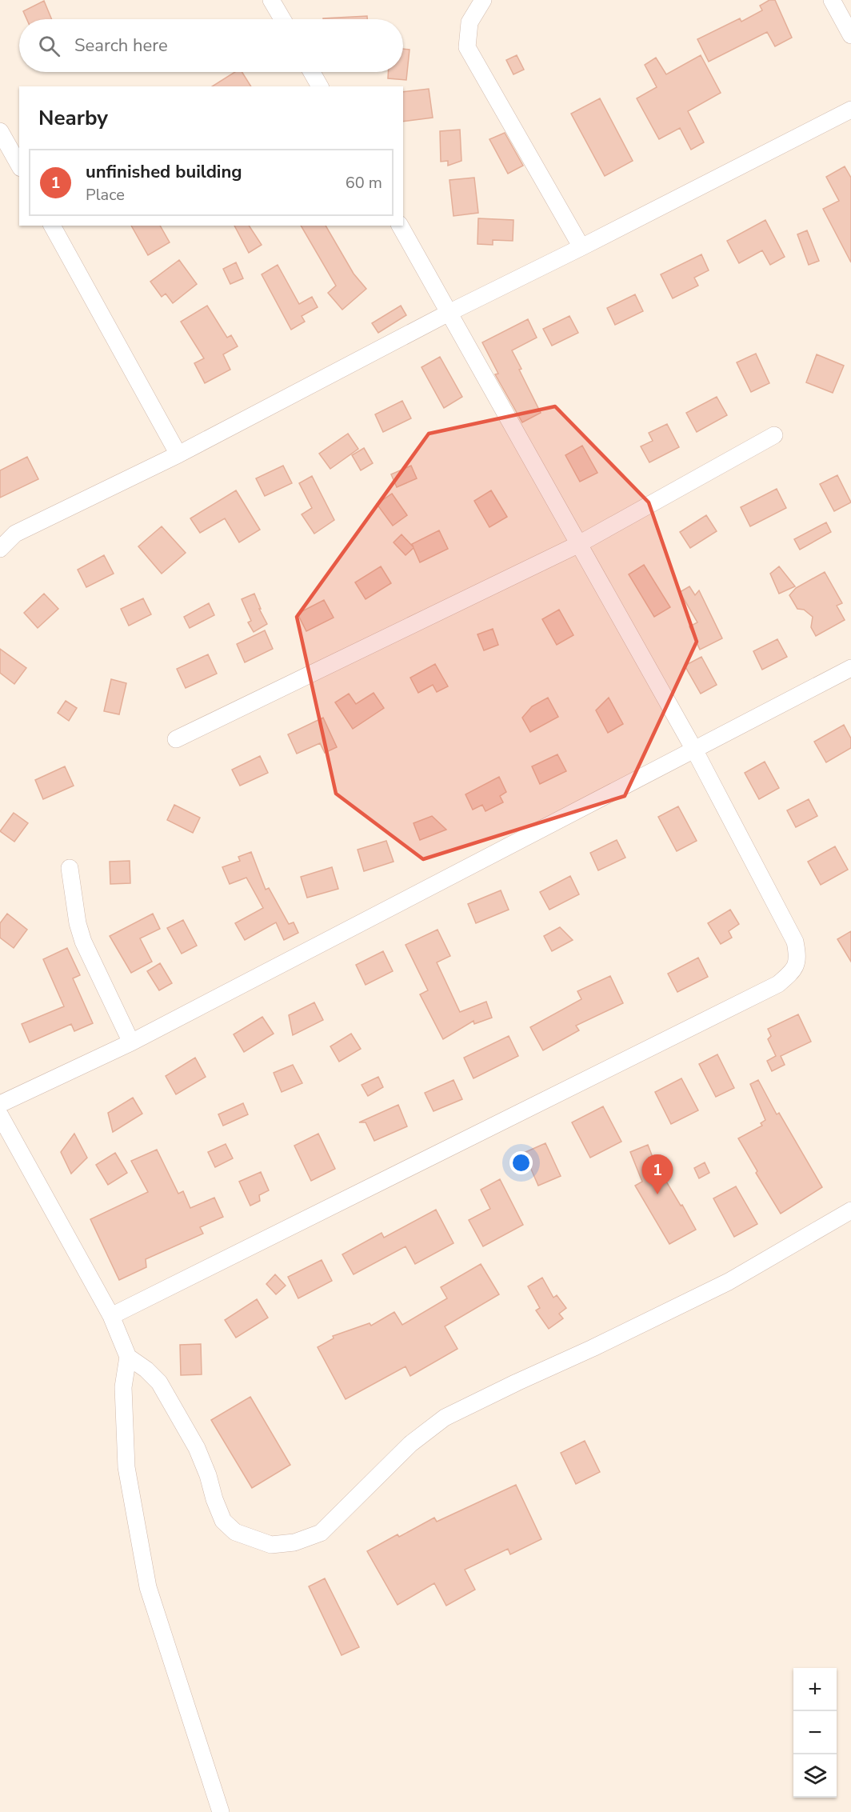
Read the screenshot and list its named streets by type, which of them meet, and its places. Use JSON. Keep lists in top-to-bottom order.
{
  "page": {
    "search": "Search here",
    "heading": "Nearby",
    "list": [
      {
        "mark": "1",
        "name": "unfinished building",
        "note": "Place",
        "value": "60 m"
      }
    ],
    "pins": "1",
    "map_buttons": ["+", "−"]
  }
}
